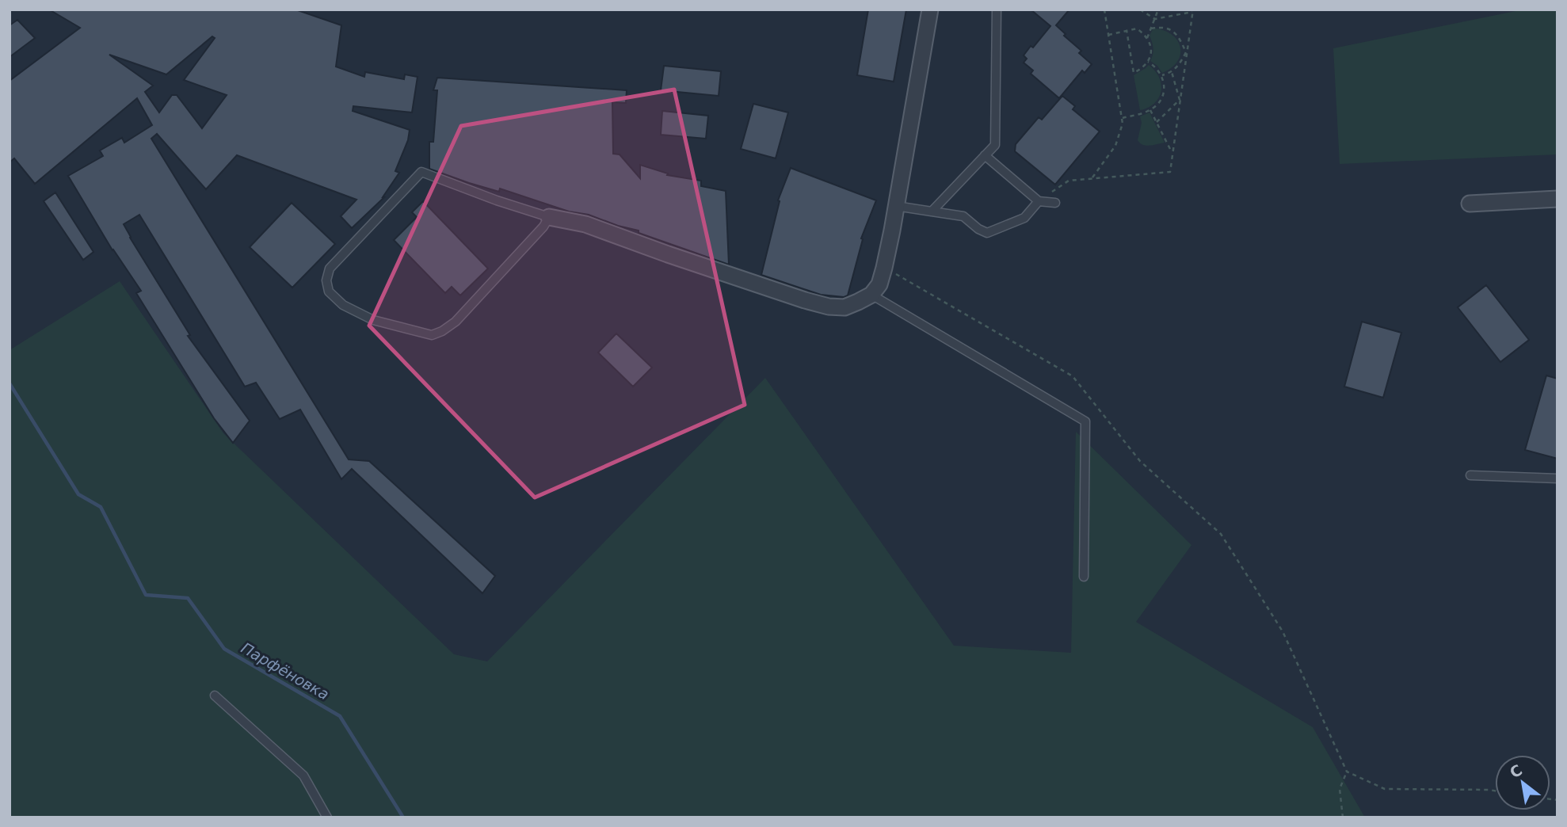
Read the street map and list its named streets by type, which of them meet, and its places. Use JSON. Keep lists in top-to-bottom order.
{
  "water": ["Парфёновка"],
  "north": "top left"
}
